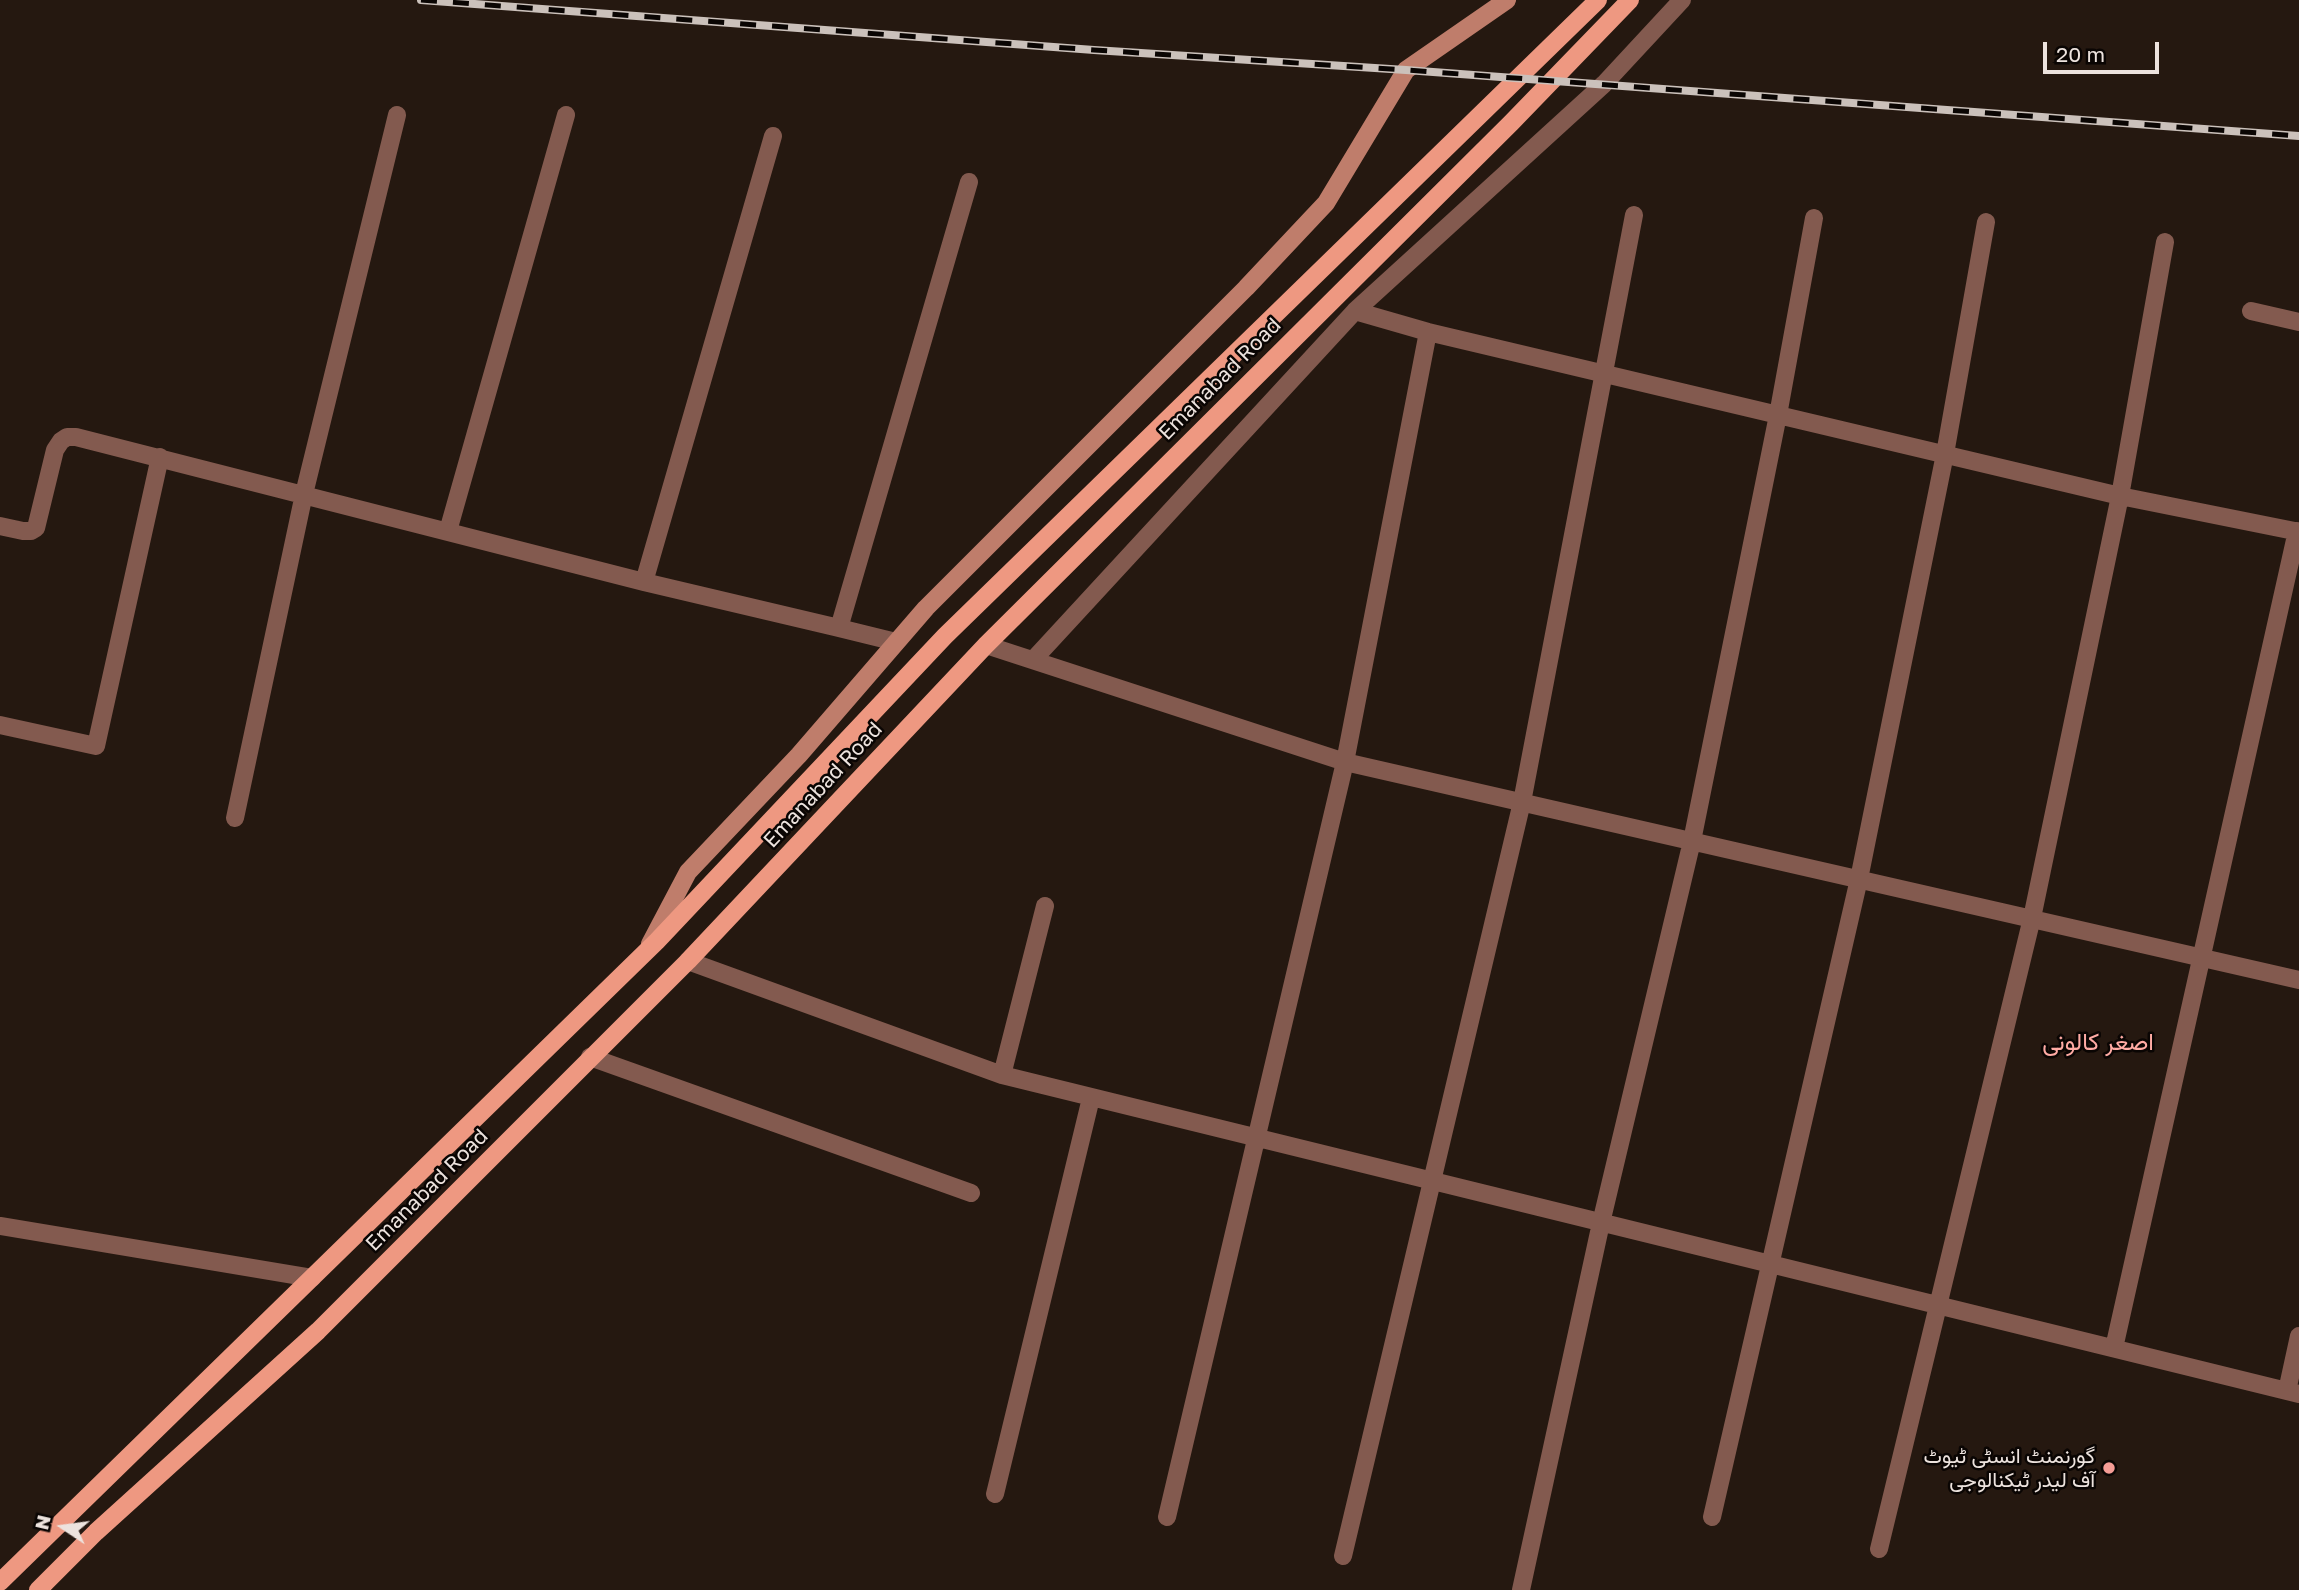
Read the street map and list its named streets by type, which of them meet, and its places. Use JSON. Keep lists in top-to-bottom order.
{
  "streets": {
    "main road": ["Emanabad Road"]
  },
  "districts": ["اصغر کالونی"],
  "places": ["گورنمنٹ انسٹی ٹیوٹ آف لیدر ٹیکنالوجی"],
  "scale_bar": "20 m",
  "north": "left"
}
